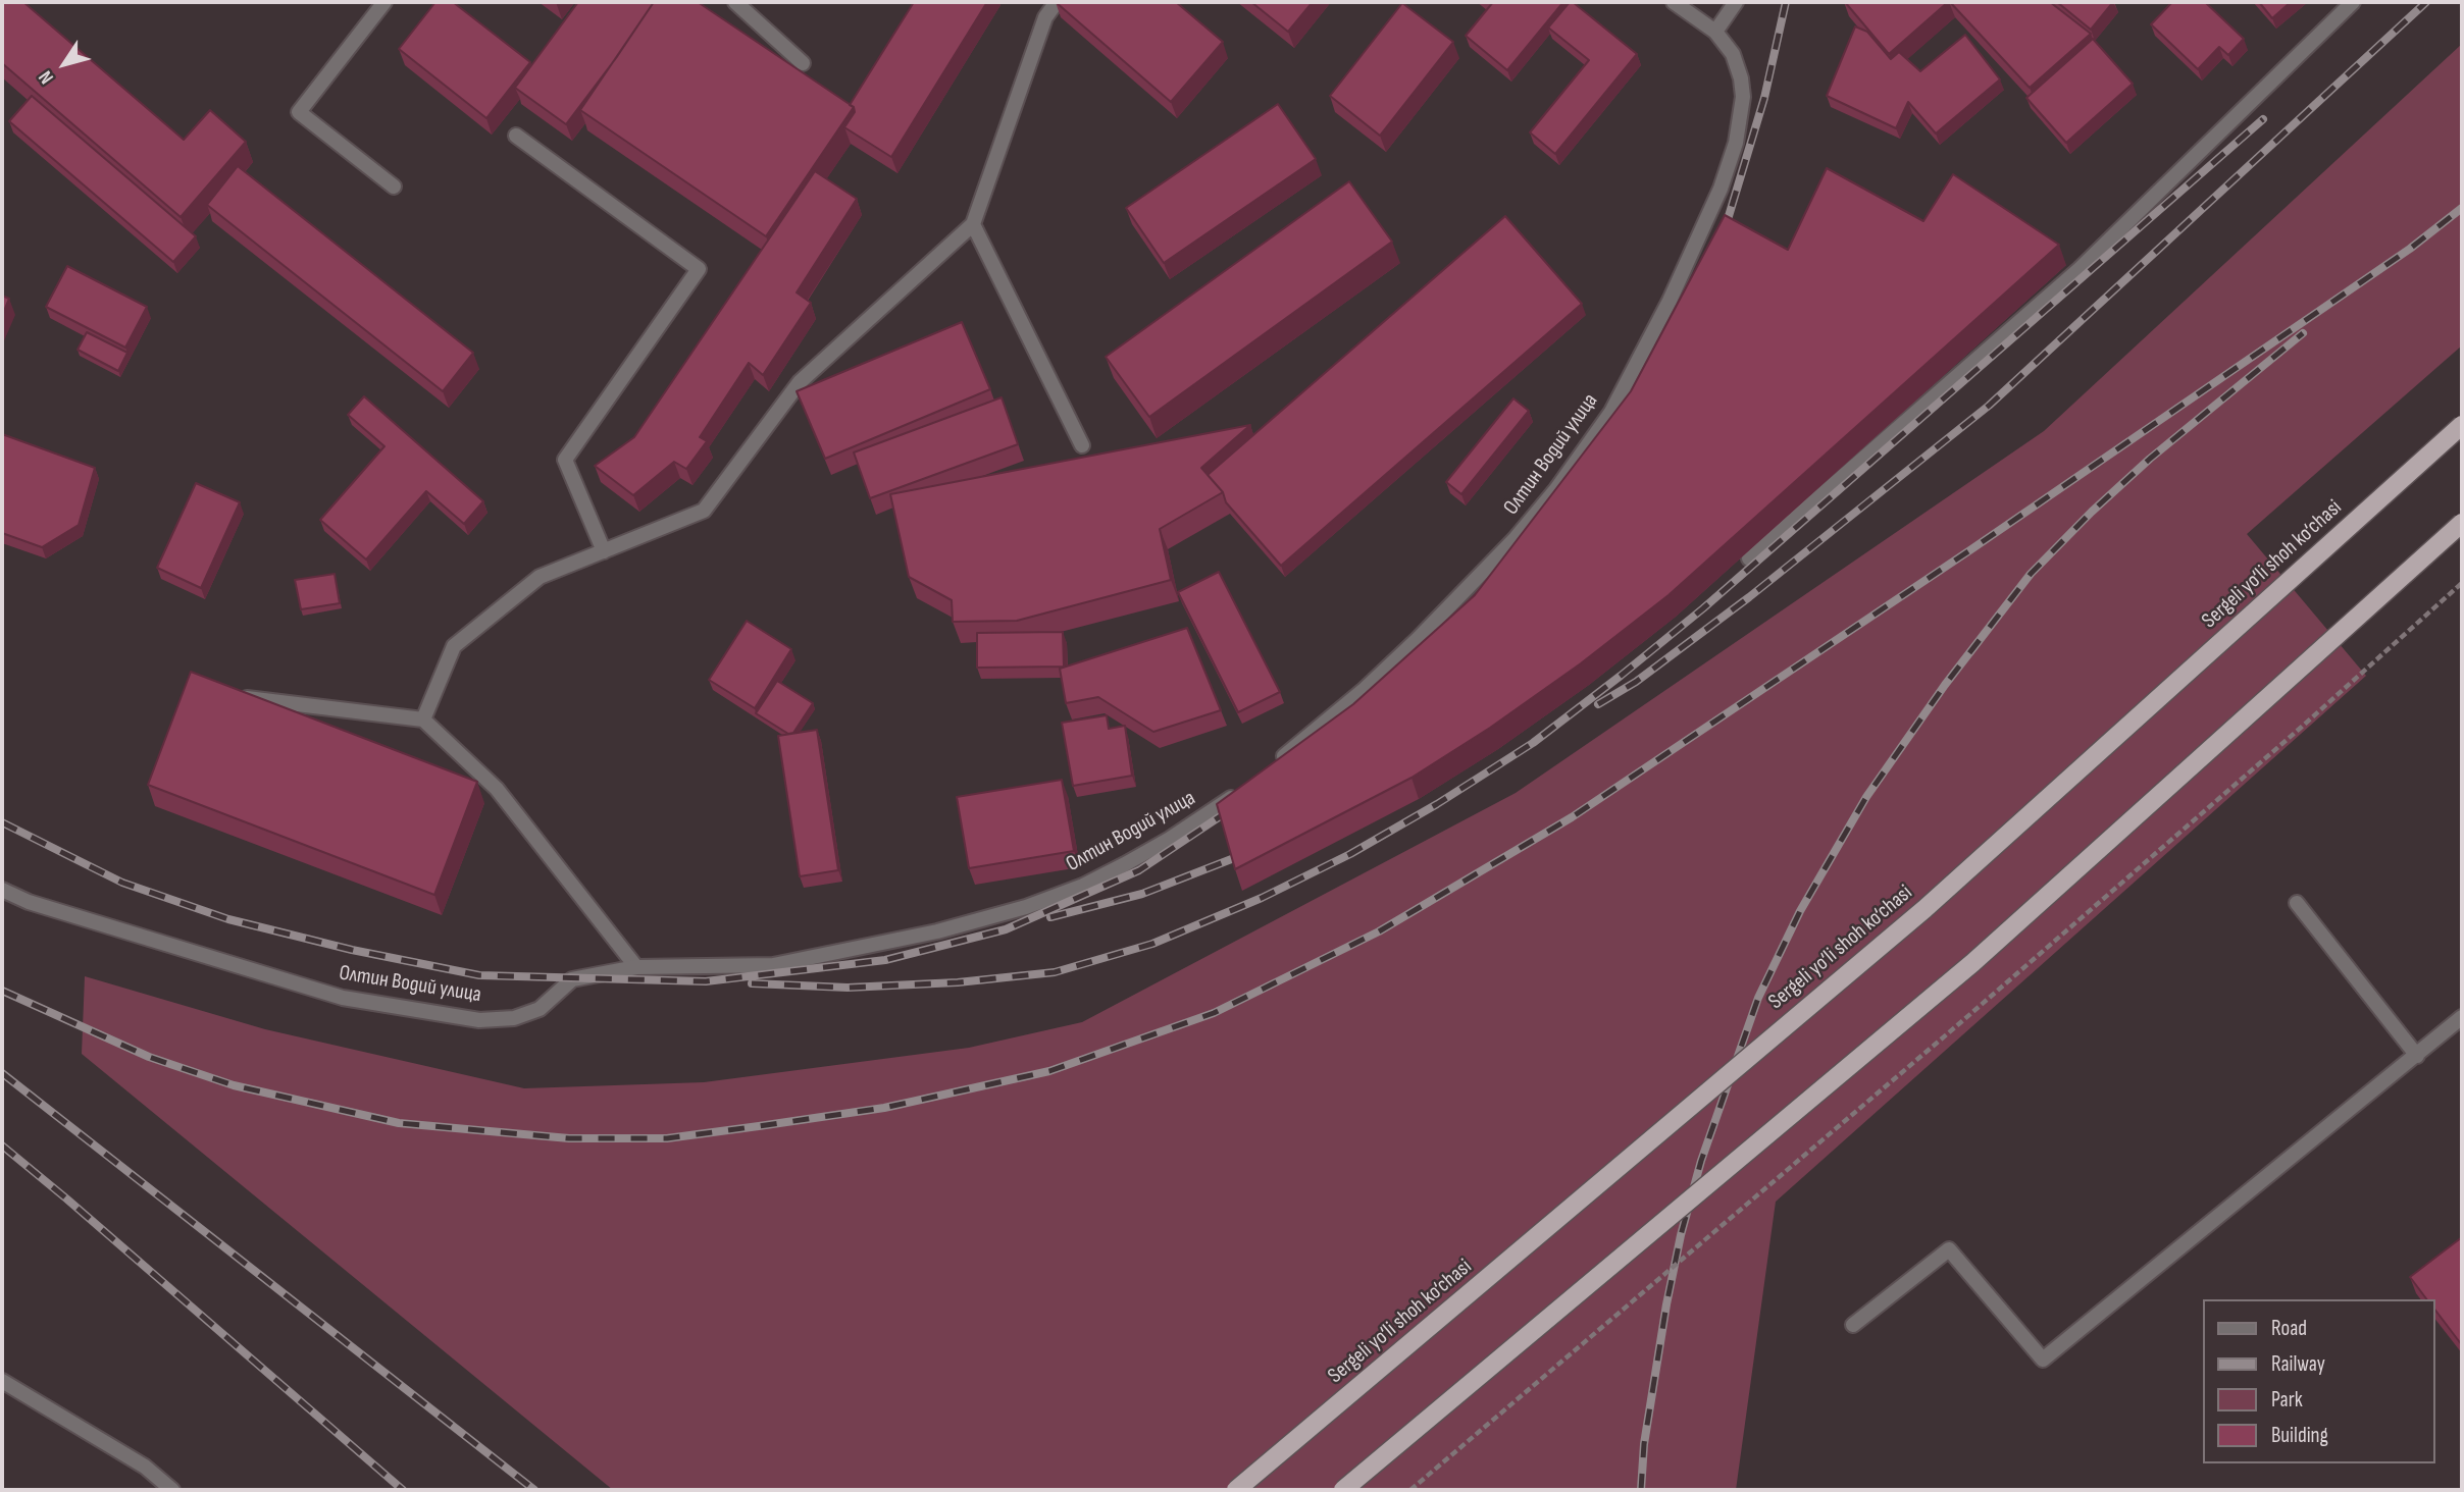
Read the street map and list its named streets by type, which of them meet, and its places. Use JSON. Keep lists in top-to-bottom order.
{
  "streets": {
    "main road": ["Sergeli yo‘li shoh ko‘chasi"],
    "street": ["Олтин Водий улица"]
  },
  "legend": [
    "Road",
    "Railway",
    "Park",
    "Building"
  ],
  "north": "bottom left"
}
